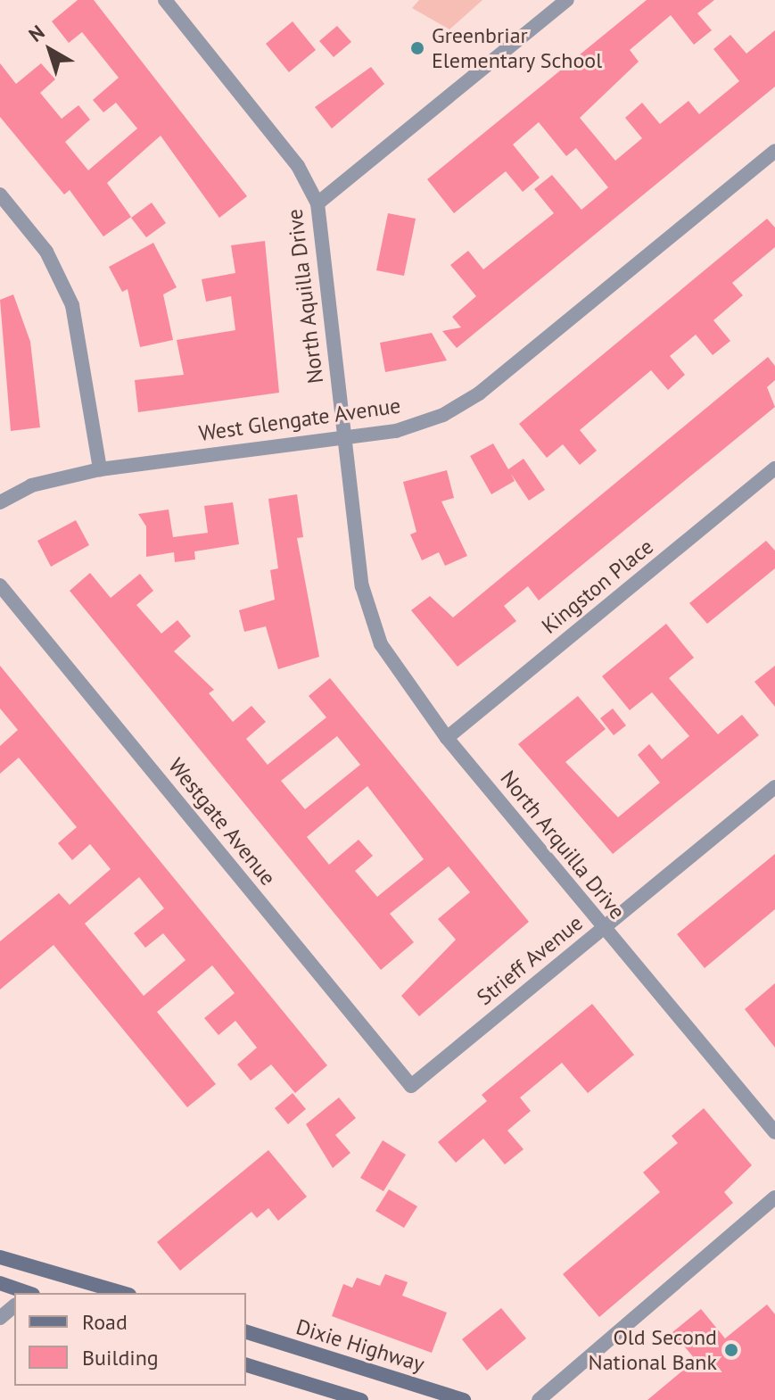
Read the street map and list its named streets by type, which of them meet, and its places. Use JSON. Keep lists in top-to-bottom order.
{
  "streets": {
    "main road": ["Dixie Highway"],
    "street": [
      "North Aquilla Drive",
      "West Glengate Avenue",
      "Kingston Place",
      "Westgate Avenue",
      "North Arquilla Drive",
      "Strieff Avenue"
    ]
  },
  "crossings": [
    ["North Aquilla Drive", "West Glengate Avenue"],
    ["North Aquilla Drive", "North Arquilla Drive"],
    ["Kingston Place", "North Arquilla Drive"],
    ["Westgate Avenue", "Strieff Avenue"],
    ["North Arquilla Drive", "Strieff Avenue"]
  ],
  "places": ["Greenbriar Elementary School", "Old Second National Bank"],
  "legend": ["Road", "Building"],
  "north": "top left"
}
